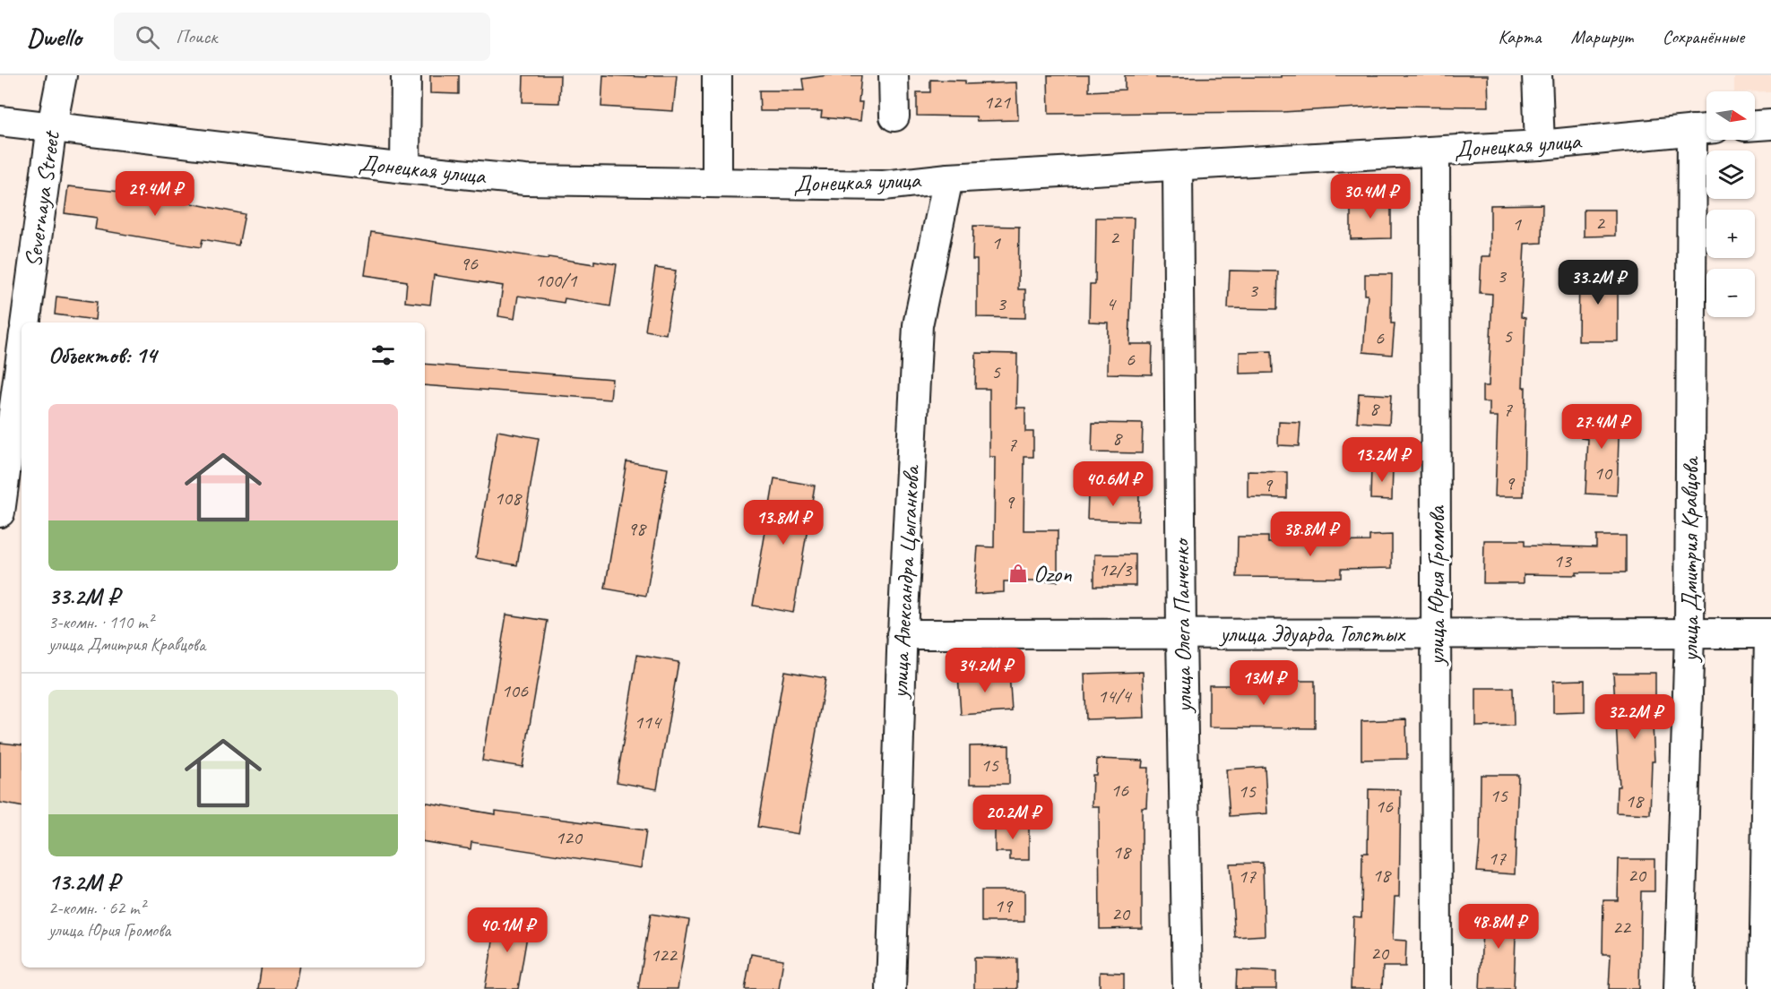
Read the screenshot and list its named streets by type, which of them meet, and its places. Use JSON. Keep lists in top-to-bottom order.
{
  "streets": {
    "street": [
      "Донецкая улица",
      "Severnaya Street",
      "улица Дмитрия Кравцова",
      "улица Александра Цыганкова",
      "улица Юрия Громова",
      "улица Олега Панченко",
      "улица Эдуарда Толстых"
    ]
  },
  "crossings": [
    ["Донецкая улица", "Severnaya Street"],
    ["Донецкая улица", "улица Дмитрия Кравцова"],
    ["Донецкая улица", "улица Александра Цыганкова"],
    ["Донецкая улица", "улица Юрия Громова"],
    ["Донецкая улица", "улица Олега Панченко"],
    ["улица Дмитрия Кравцова", "улица Эдуарда Толстых"],
    ["улица Александра Цыганкова", "улица Эдуарда Толстых"],
    ["улица Юрия Громова", "улица Эдуарда Толстых"],
    ["улица Олега Панченко", "улица Эдуарда Толстых"]
  ],
  "places": {
    "shop": ["Ozon"]
  },
  "house_numbers": [
    "121",
    "2",
    "1",
    "2",
    "1",
    "96",
    "3",
    "100/1",
    "3",
    "3",
    "4",
    "5",
    "6",
    "6",
    "5",
    "8",
    "7",
    "8",
    "7",
    "10",
    "9",
    "9",
    "108",
    "9",
    "98",
    "13",
    "12/3",
    "106",
    "14/4",
    "114",
    "15",
    "16",
    "15",
    "15",
    "18",
    "16",
    "120",
    "18",
    "17",
    "18",
    "20",
    "17",
    "19",
    "20",
    "22",
    "20",
    "122"
  ],
  "north": "right",
  "page": {
    "header": "Dwello",
    "search": "Поиск",
    "nav": ["Карта", "Маршрут", "Сохранённые"],
    "map_buttons": ["+", "−"],
    "price": [
      "29.4M ₽",
      "30.4M ₽",
      "33.2M ₽",
      "27.4M ₽",
      "13.2M ₽",
      "40.6M ₽",
      "13.8M ₽",
      "38.8M ₽",
      "34.2M ₽",
      "13M ₽",
      "32.2M ₽",
      "20.2M ₽",
      "48.8M ₽",
      "40.1M ₽"
    ],
    "heading": "Объектов: 14",
    "list": [
      {
        "name": "33.2M ₽",
        "note": "3-комн. · 110 m² · улица Дмитрия Кравцова"
      },
      {
        "name": "13.2M ₽",
        "note": "2-комн. · 62 m² · улица Юрия Громова"
      }
    ]
  }
}
